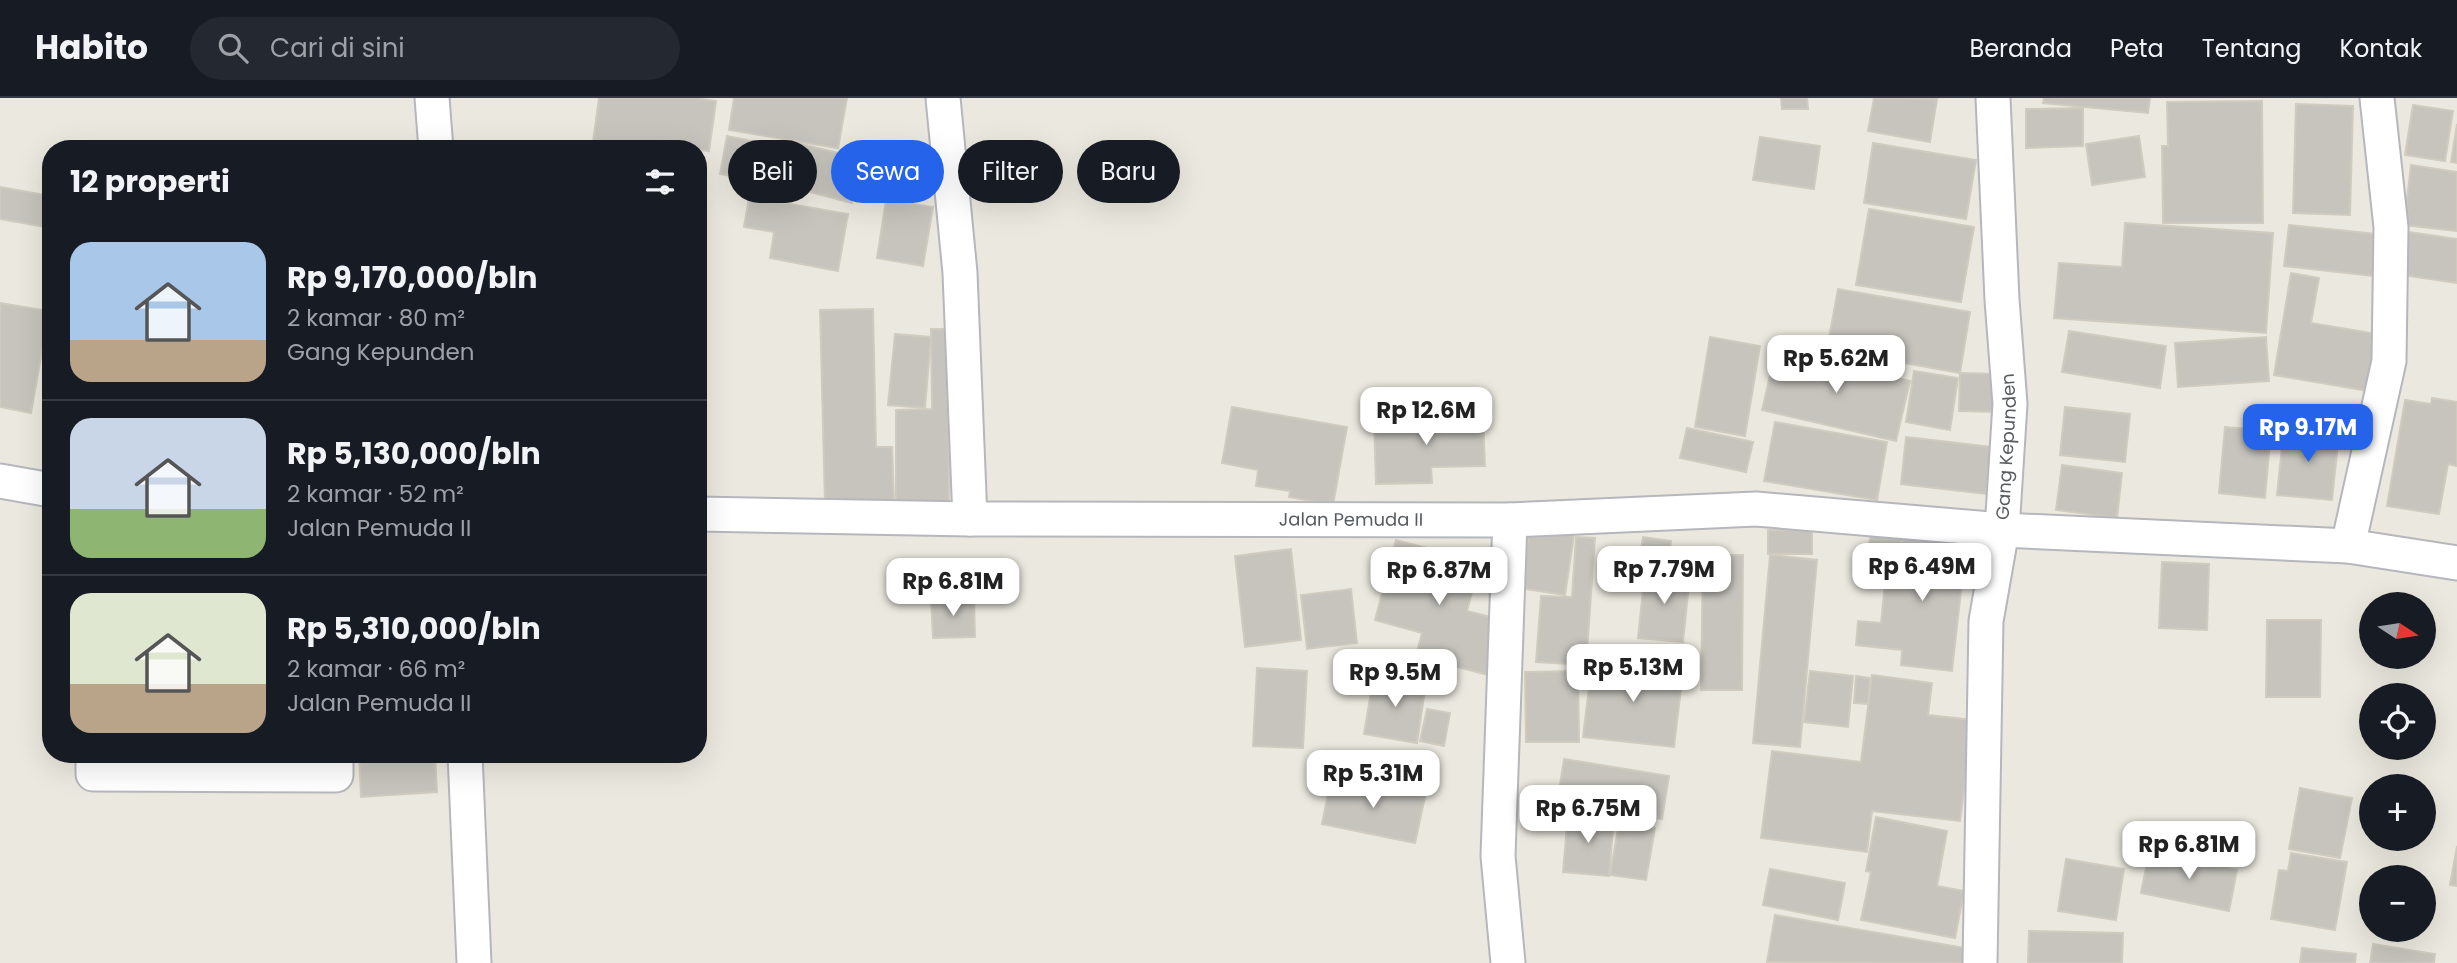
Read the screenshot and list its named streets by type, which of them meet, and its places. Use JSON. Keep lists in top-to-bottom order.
{
  "streets": {
    "street": ["Gang Kepunden", "Jalan Pemuda II"]
  },
  "crossings": [
    ["Gang Kepunden", "Jalan Pemuda II"]
  ],
  "north": "right",
  "page": {
    "header": "Habito",
    "search": "Cari di sini",
    "nav": [
      "Beranda",
      "Peta",
      "Tentang",
      "Kontak"
    ],
    "chip": [
      "Beli",
      "Sewa",
      "Filter",
      "Baru"
    ],
    "heading": "12 properti",
    "list": [
      {
        "name": "Rp 9,170,000/bln",
        "note": "2 kamar · 80 m² · Gang Kepunden"
      },
      {
        "name": "Rp 5,130,000/bln",
        "note": "2 kamar · 52 m² · Jalan Pemuda II"
      },
      {
        "name": "Rp 5,310,000/bln",
        "note": "2 kamar · 66 m² · Jalan Pemuda II"
      }
    ],
    "price": [
      "Rp 5.62M",
      "Rp 12.6M",
      "Rp 9.17M",
      "Rp 6.49M",
      "Rp 7.79M",
      "Rp 6.87M",
      "Rp 6.81M",
      "Rp 5.13M",
      "Rp 9.5M",
      "Rp 5.31M",
      "Rp 6.75M",
      "Rp 6.81M"
    ],
    "map_buttons": ["+", "−"]
  }
}
